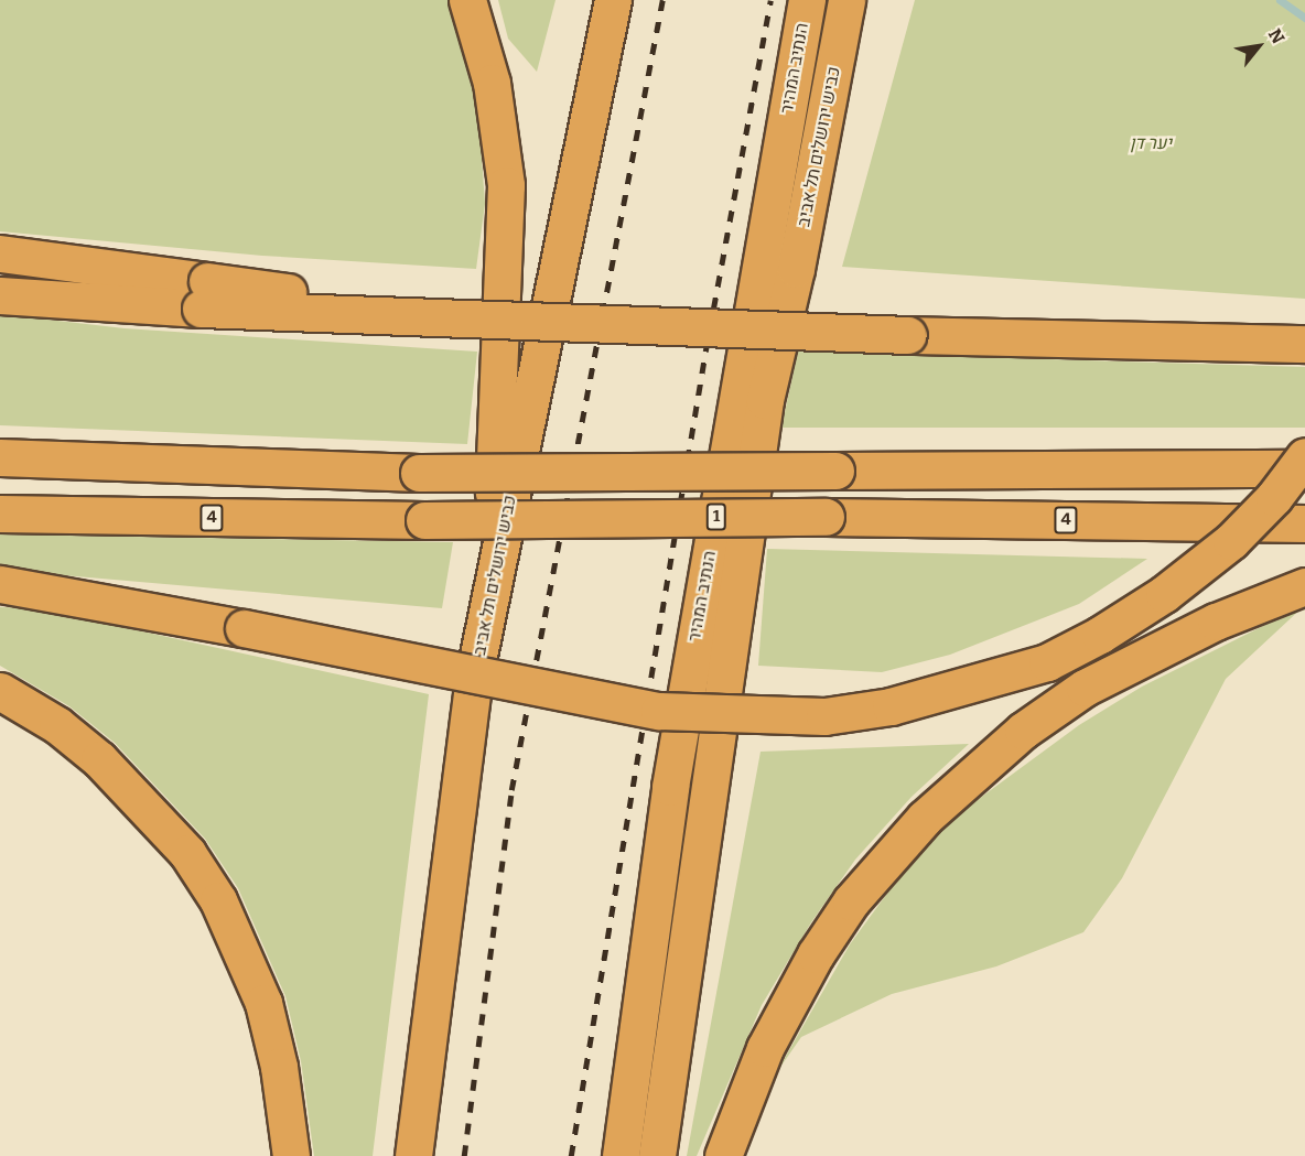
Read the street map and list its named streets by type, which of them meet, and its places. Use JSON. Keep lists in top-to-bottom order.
{
  "streets": {
    "highway": [
      "הנתיב המהיר",
      "כביש ירושלים תל אביב",
      "1",
      "4"
    ]
  },
  "parks": ["יער דן"],
  "north": "top right"
}
